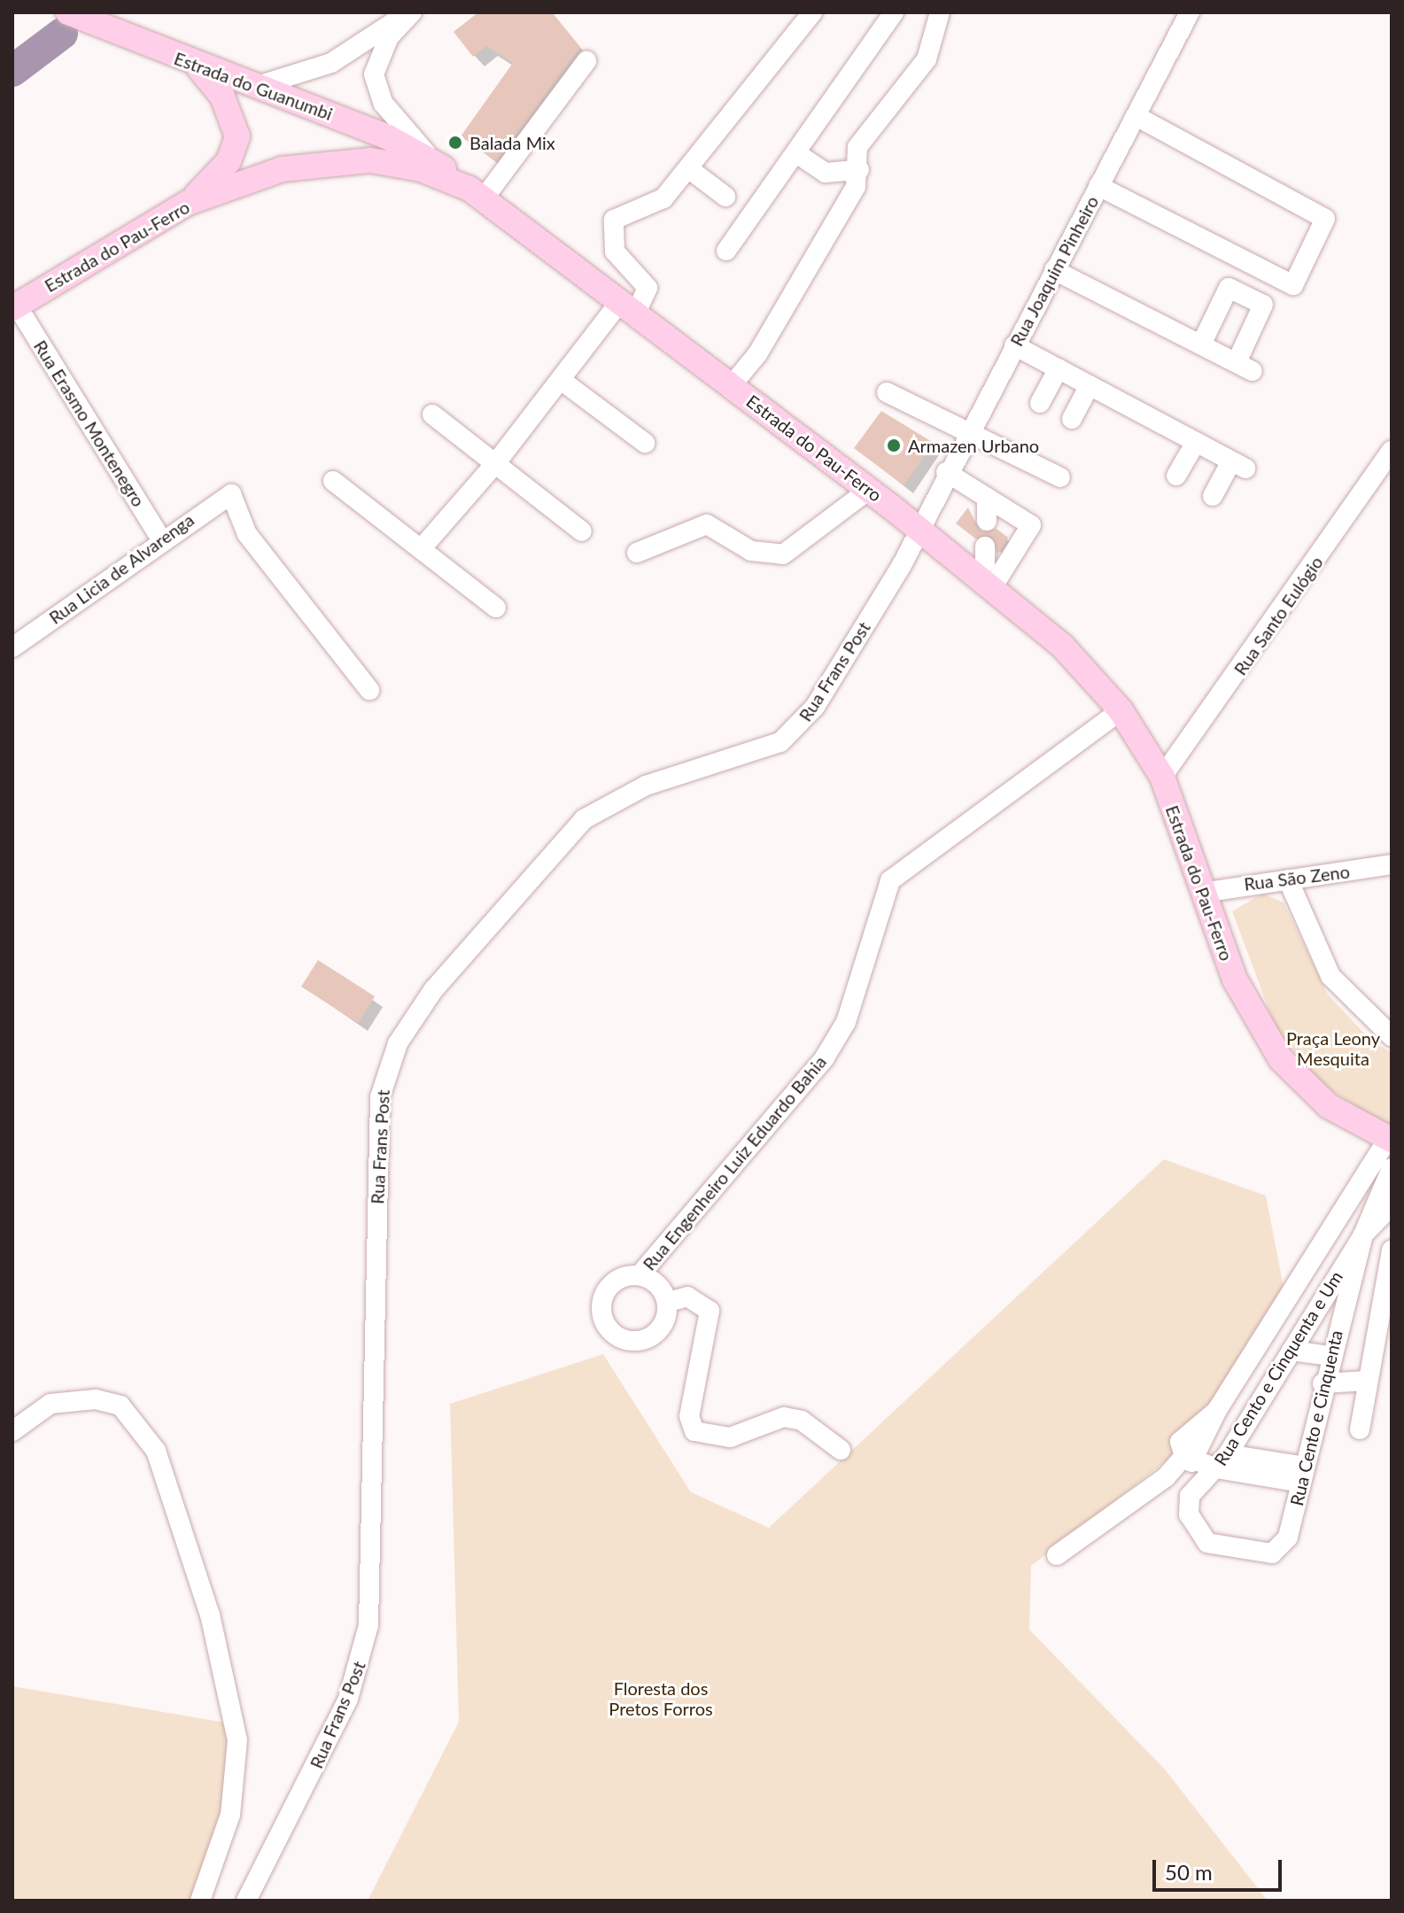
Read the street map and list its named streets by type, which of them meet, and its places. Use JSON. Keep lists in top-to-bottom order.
{
  "streets": {
    "main road": ["Estrada do Guanumbi", "Estrada do Pau-Ferro"],
    "street": [
      "Rua Joaquim Pinheiro",
      "Rua Erasmo Montenegro",
      "Rua Licia de Alvarenga",
      "Rua Santo Eulógio",
      "Rua Frans Post",
      "Rua São Zeno",
      "Rua Engenheiro Luiz Eduardo Bahia",
      "Rua Cento e Cinquenta e Um",
      "Rua Cento e Cinquenta"
    ]
  },
  "crossings": [
    ["Estrada do Guanumbi", "Estrada do Pau-Ferro"],
    ["Estrada do Pau-Ferro", "Rua Joaquim Pinheiro"],
    ["Estrada do Pau-Ferro", "Rua Erasmo Montenegro"],
    ["Estrada do Pau-Ferro", "Rua Santo Eulógio"],
    ["Estrada do Pau-Ferro", "Rua Frans Post"],
    ["Estrada do Pau-Ferro", "Rua São Zeno"],
    ["Estrada do Pau-Ferro", "Rua Engenheiro Luiz Eduardo Bahia"],
    ["Rua Joaquim Pinheiro", "Rua Frans Post"],
    ["Rua Erasmo Montenegro", "Rua Licia de Alvarenga"],
    ["Rua Cento e Cinquenta e Um", "Rua Cento e Cinquenta"]
  ],
  "parks": ["Praça Leony Mesquita", "Floresta dos Pretos Forros"],
  "places": ["Balada Mix", "Armazen Urbano"],
  "scale_bar": "50 m"
}
